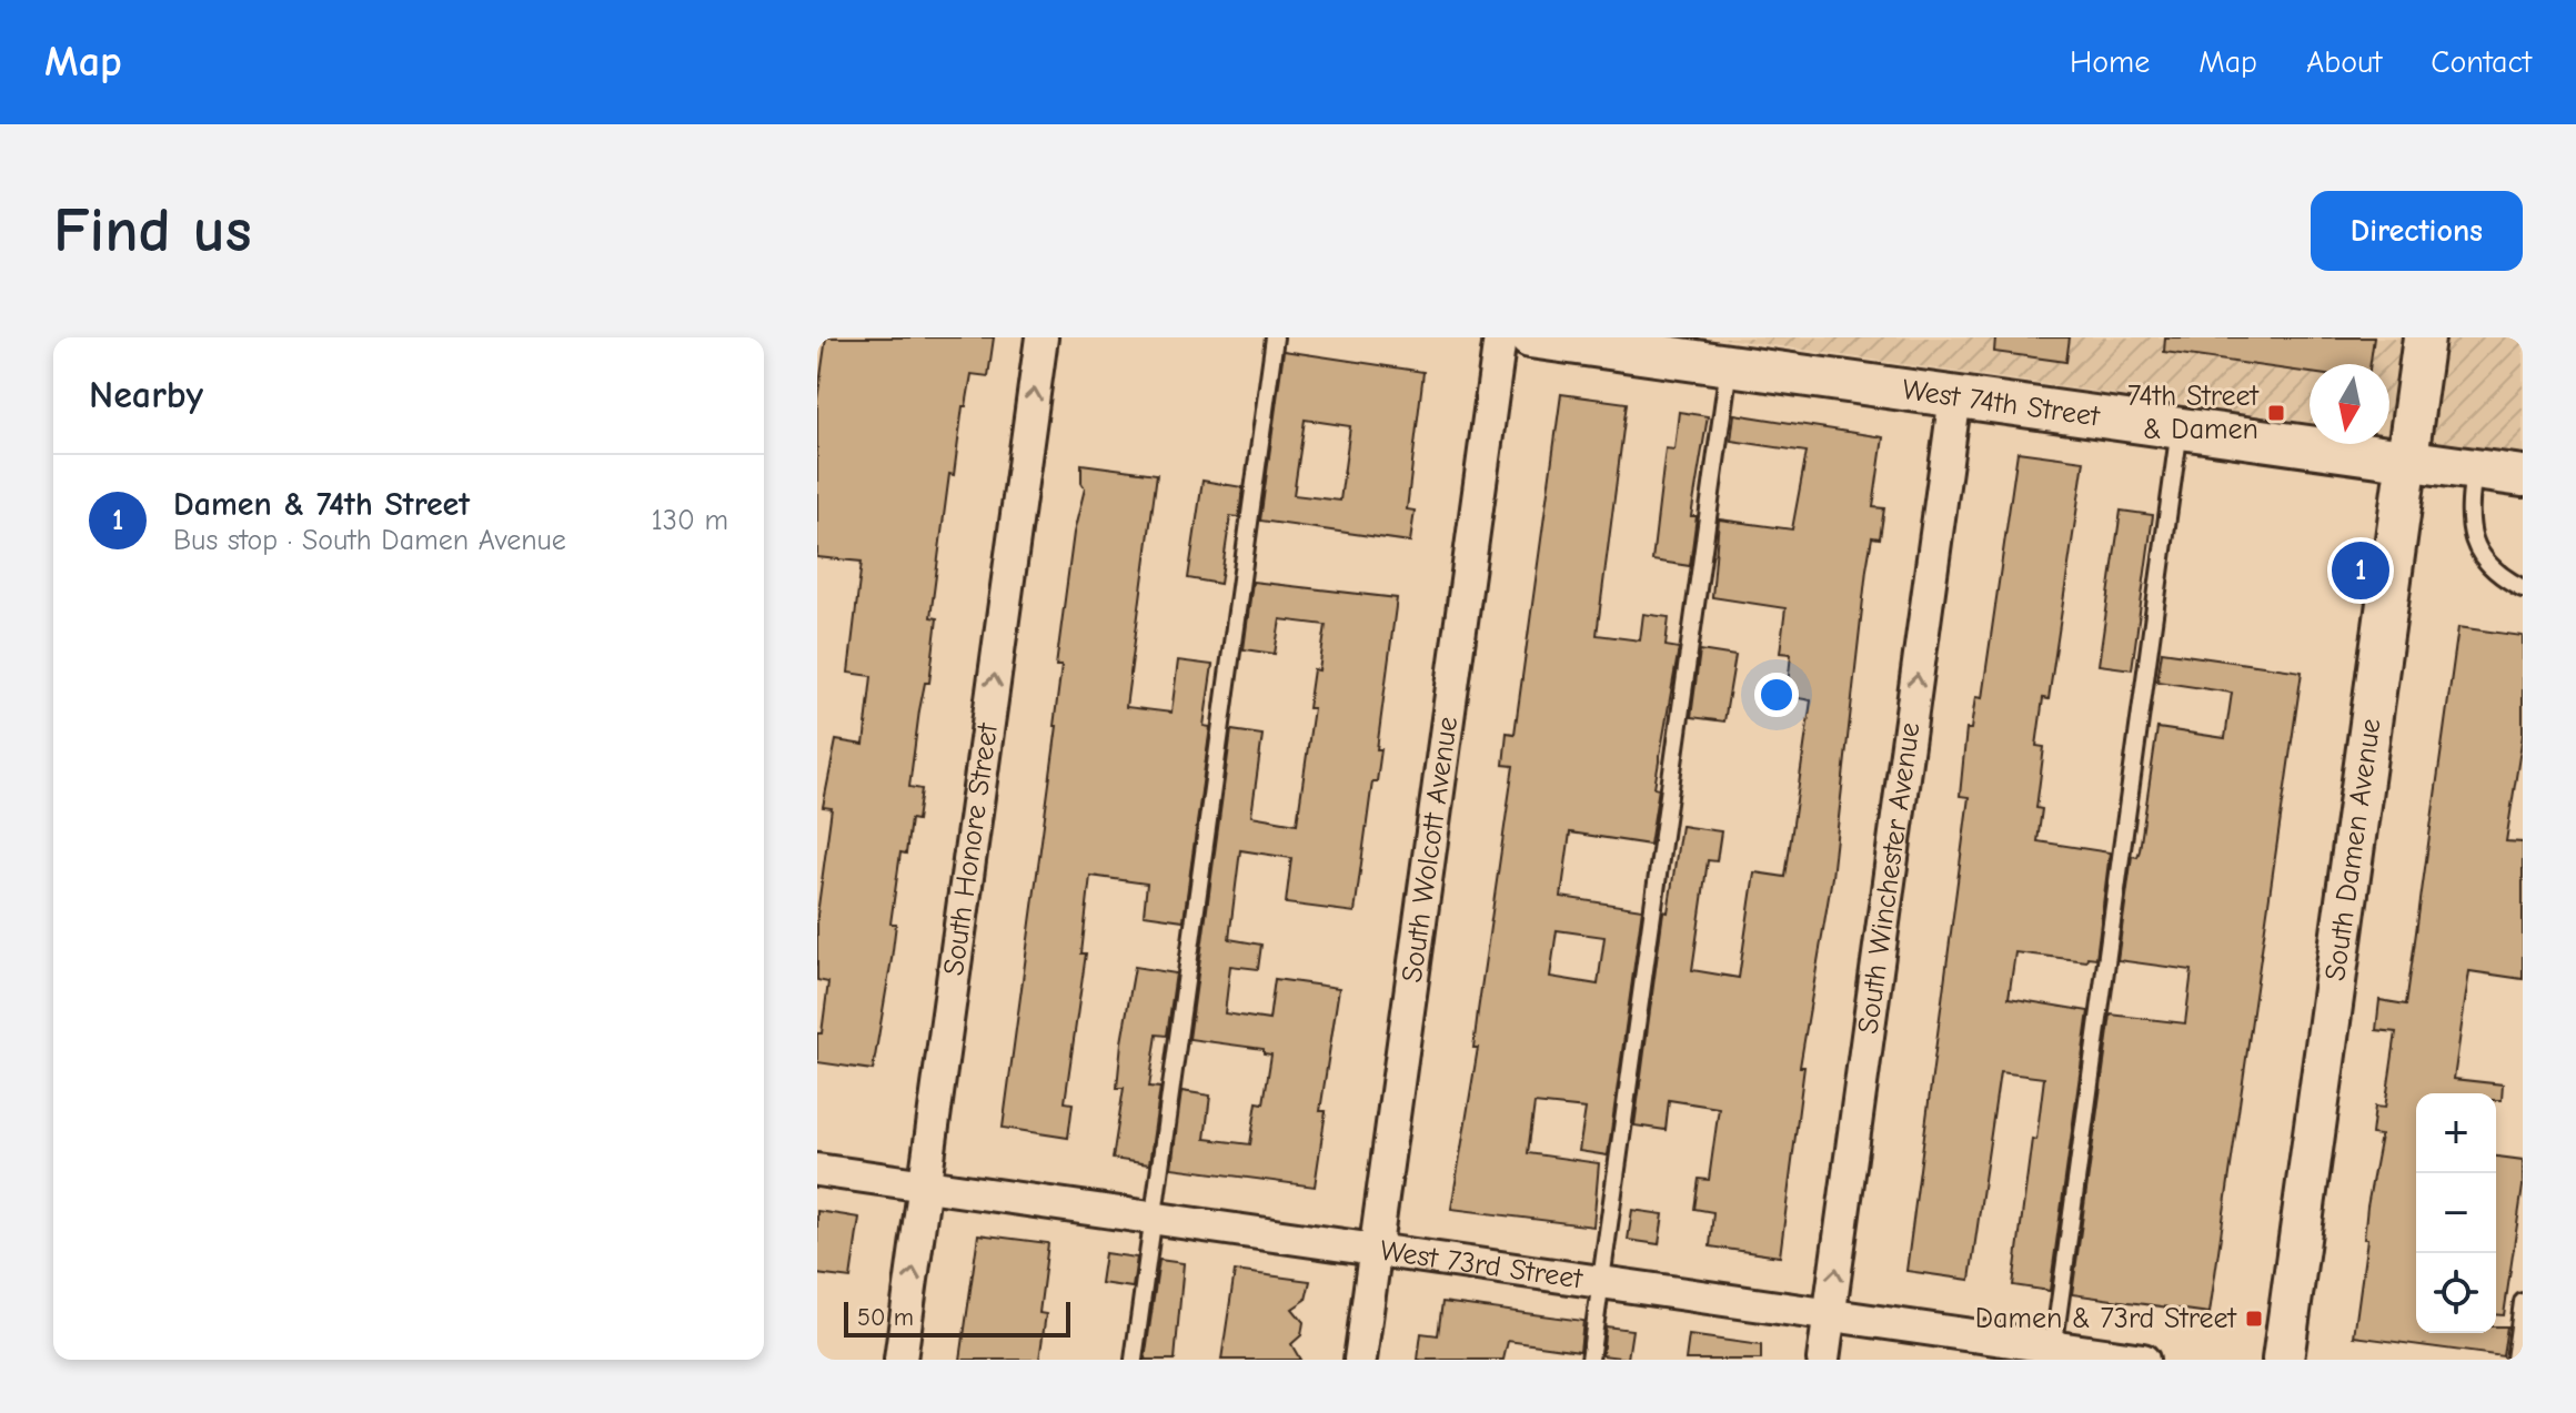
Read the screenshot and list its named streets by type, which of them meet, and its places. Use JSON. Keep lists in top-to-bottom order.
{
  "streets": {
    "street": [
      "West 74th Street",
      "South Honore Street",
      "South Wolcott Avenue",
      "South Damen Avenue",
      "South Winchester Avenue",
      "West 73rd Street"
    ]
  },
  "crossings": [
    ["West 74th Street", "South Damen Avenue"],
    ["West 74th Street", "South Winchester Avenue"],
    ["South Honore Street", "West 73rd Street"],
    ["South Wolcott Avenue", "West 73rd Street"],
    ["South Winchester Avenue", "West 73rd Street"]
  ],
  "one_way": ["South Honore Street", "South Winchester Avenue"],
  "places": {
    "transit": ["74th Street & Damen", "Damen & 73rd Street"]
  },
  "scale_bar": "50 m",
  "north": "bottom",
  "page": {
    "header": "Map",
    "nav": [
      "Home",
      "Map",
      "About",
      "Contact"
    ],
    "buttons": "Directions",
    "title": "Find us",
    "heading": "Nearby",
    "list": [
      {
        "mark": "1",
        "name": "Damen & 74th Street",
        "note": "Bus stop · South Damen Avenue",
        "value": "130 m"
      }
    ],
    "pins": "1",
    "map_buttons": ["+", "−"],
    "scale": "50 m"
  }
}
